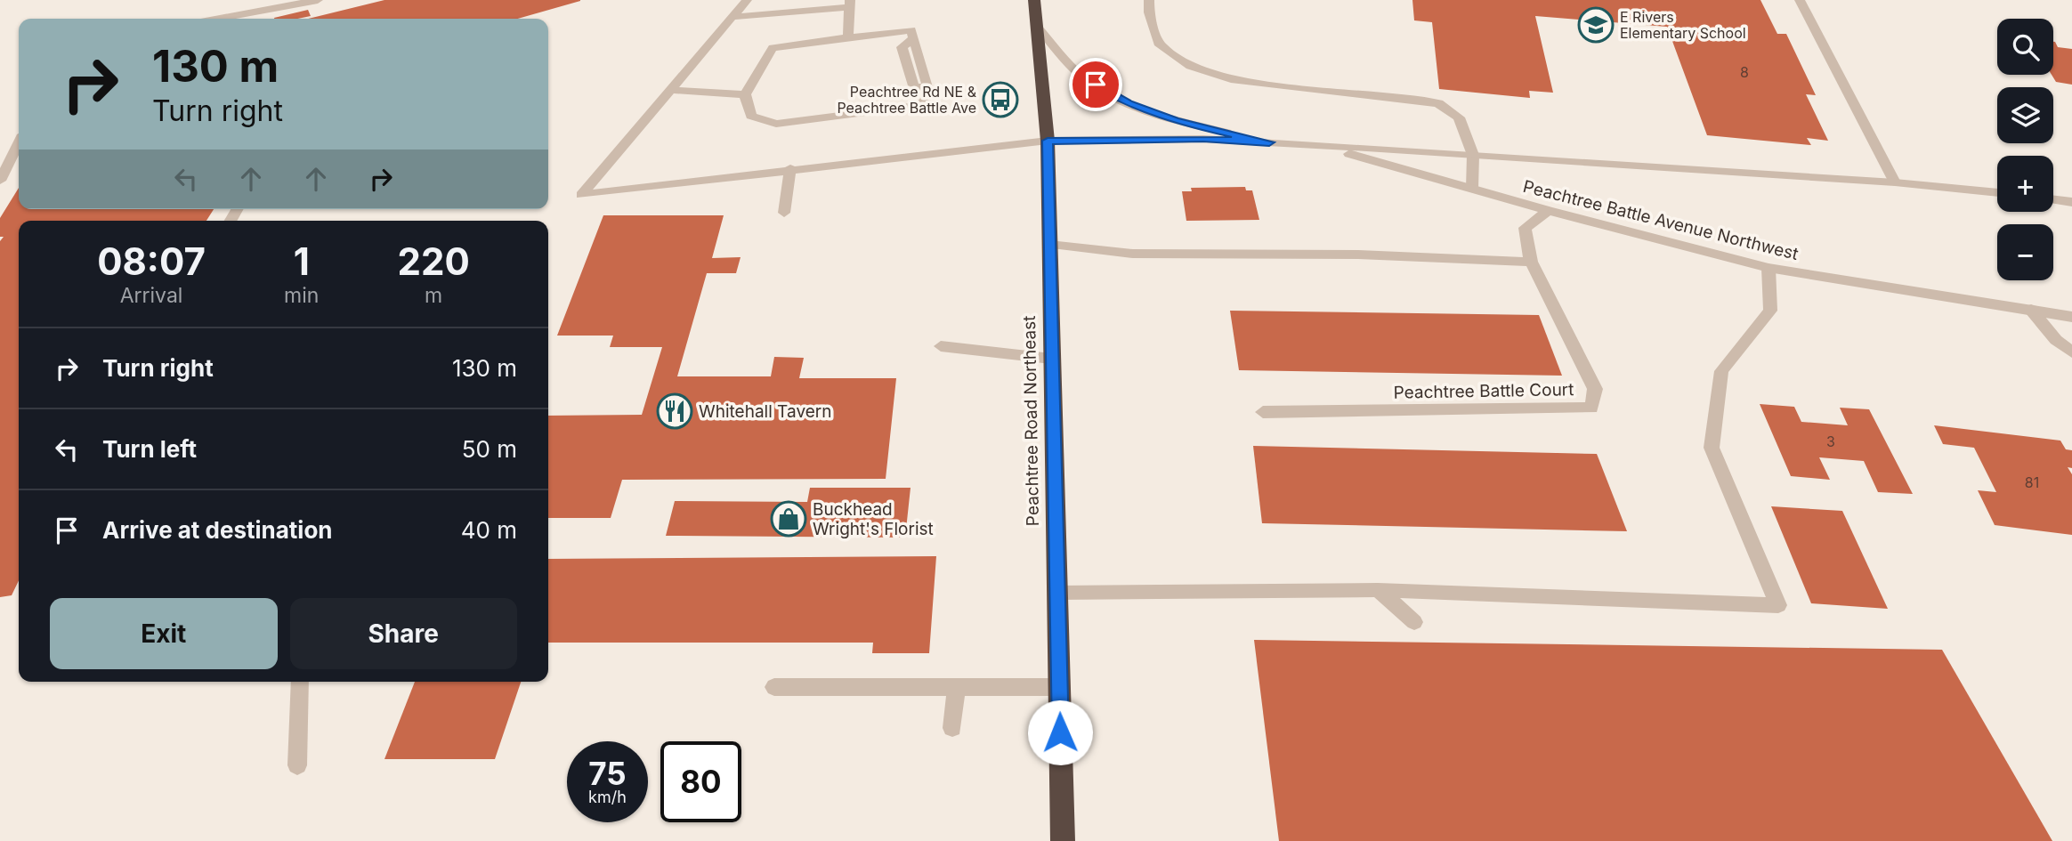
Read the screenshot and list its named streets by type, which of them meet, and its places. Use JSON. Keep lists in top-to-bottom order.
{
  "streets": {
    "highway": ["Peachtree Road Northeast"],
    "street": ["Peachtree Battle Avenue Northwest", "Peachtree Battle Court"]
  },
  "crossings": [
    ["Peachtree Battle Avenue Northwest", "Peachtree Battle Court"],
    ["Peachtree Battle Avenue Northwest", "Peachtree Road Northeast"]
  ],
  "places": {
    "school or university": ["E Rivers Elementary School"],
    "bus stop": ["Peachtree Rd NE & Peachtree Battle Ave"],
    "restaurant": ["Whitehall Tavern"],
    "shop": ["Buckhead Wright's Florist"]
  },
  "house_numbers": ["8", "3", "81"],
  "page": {
    "map_buttons": ["+", "−"],
    "turn": ["130 m", "Turn right"],
    "eta": [
      "08:07",
      "Arrival",
      "1",
      "min",
      "220",
      "m"
    ],
    "list": [
      {
        "name": "Turn right",
        "value": "130 m"
      },
      {
        "name": "Turn left",
        "value": "50 m"
      },
      {
        "name": "Arrive at destination",
        "value": "40 m"
      }
    ],
    "buttons": ["Exit", "Share"],
    "speed": "75 km/h",
    "limit": "80"
  }
}
